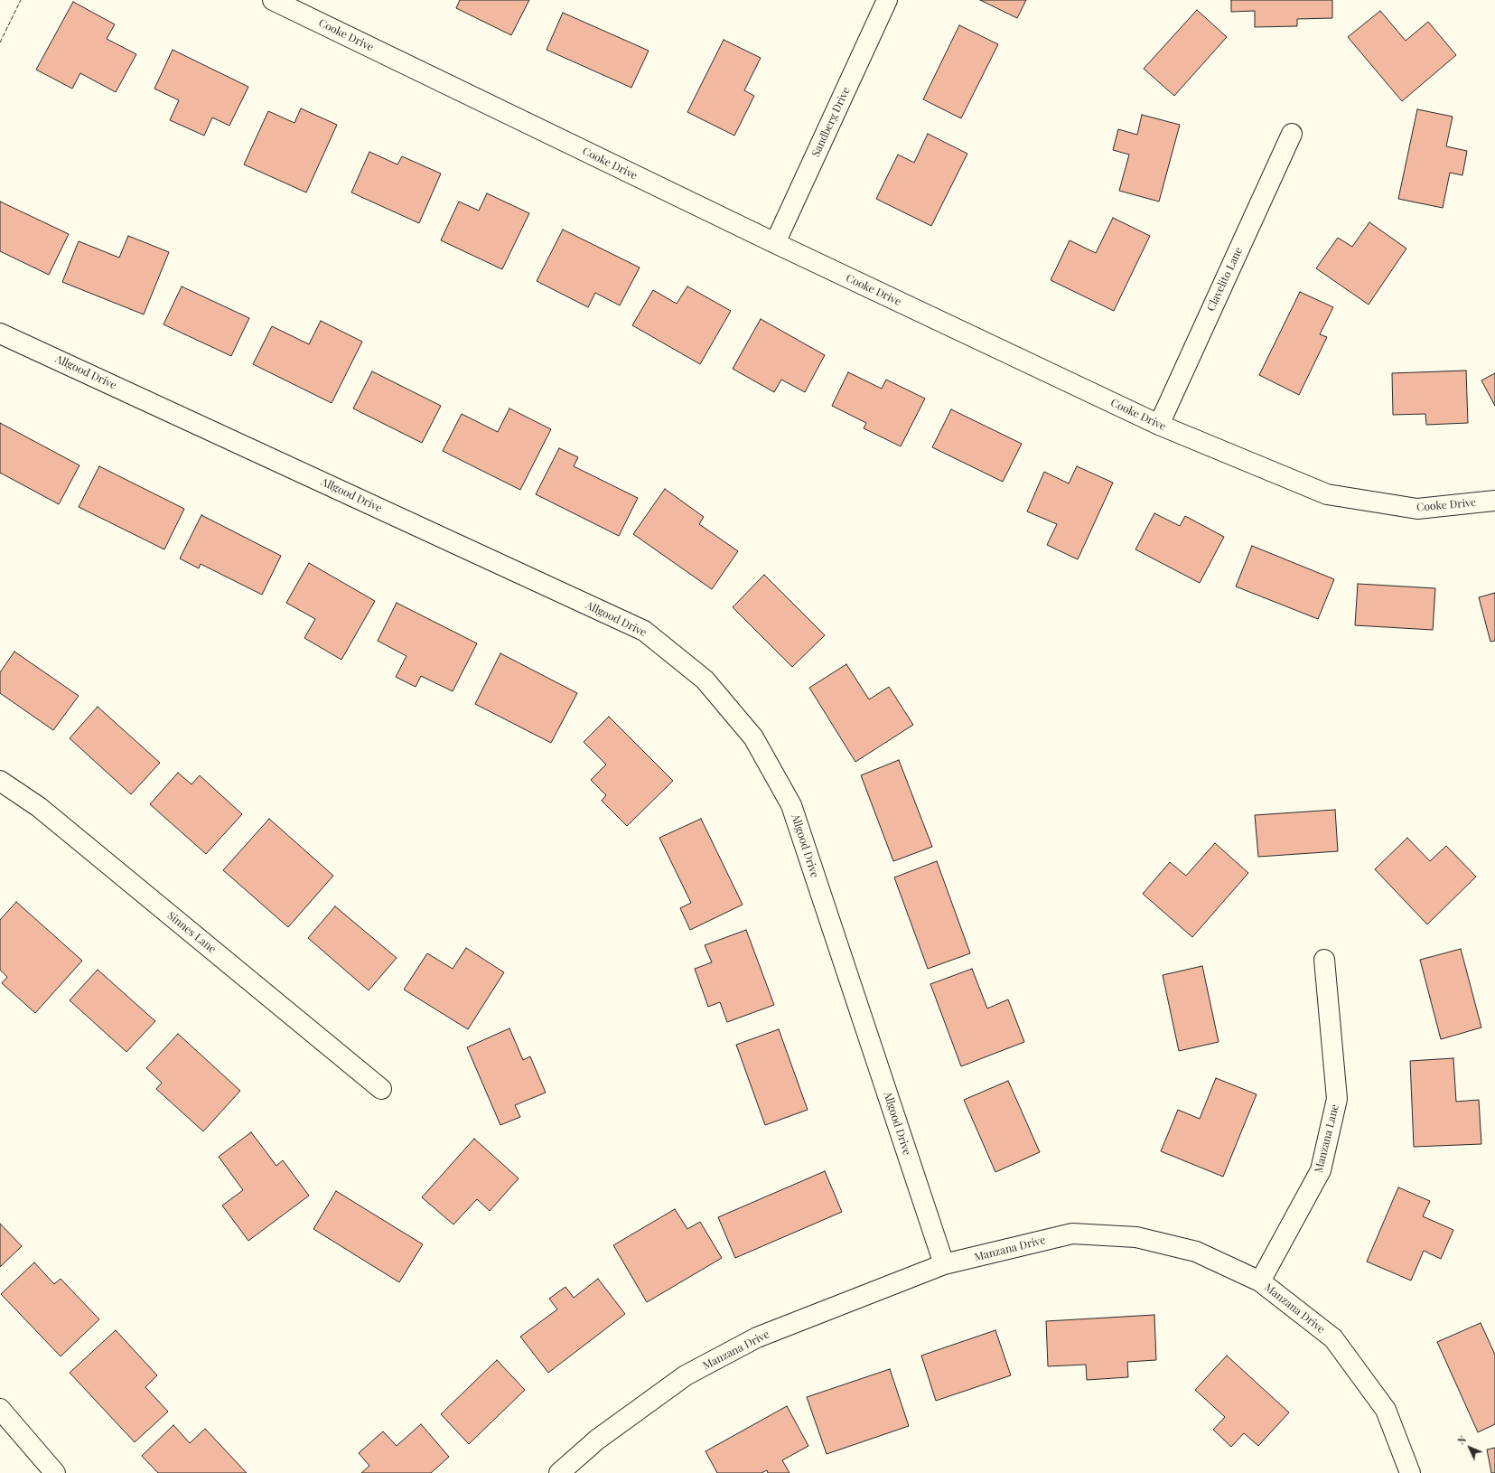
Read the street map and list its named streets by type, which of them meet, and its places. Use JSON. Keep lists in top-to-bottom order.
{
  "streets": {
    "street": [
      "Cooke Drive",
      "Sandberg Drive",
      "Clavelito Lane",
      "Allgood Drive",
      "Sinnes Lane",
      "Manzana Lane",
      "Manzana Drive"
    ]
  },
  "crossings": [
    ["Cooke Drive", "Sandberg Drive"],
    ["Cooke Drive", "Clavelito Lane"],
    ["Allgood Drive", "Manzana Drive"],
    ["Manzana Lane", "Manzana Drive"]
  ],
  "north": "top left"
}
